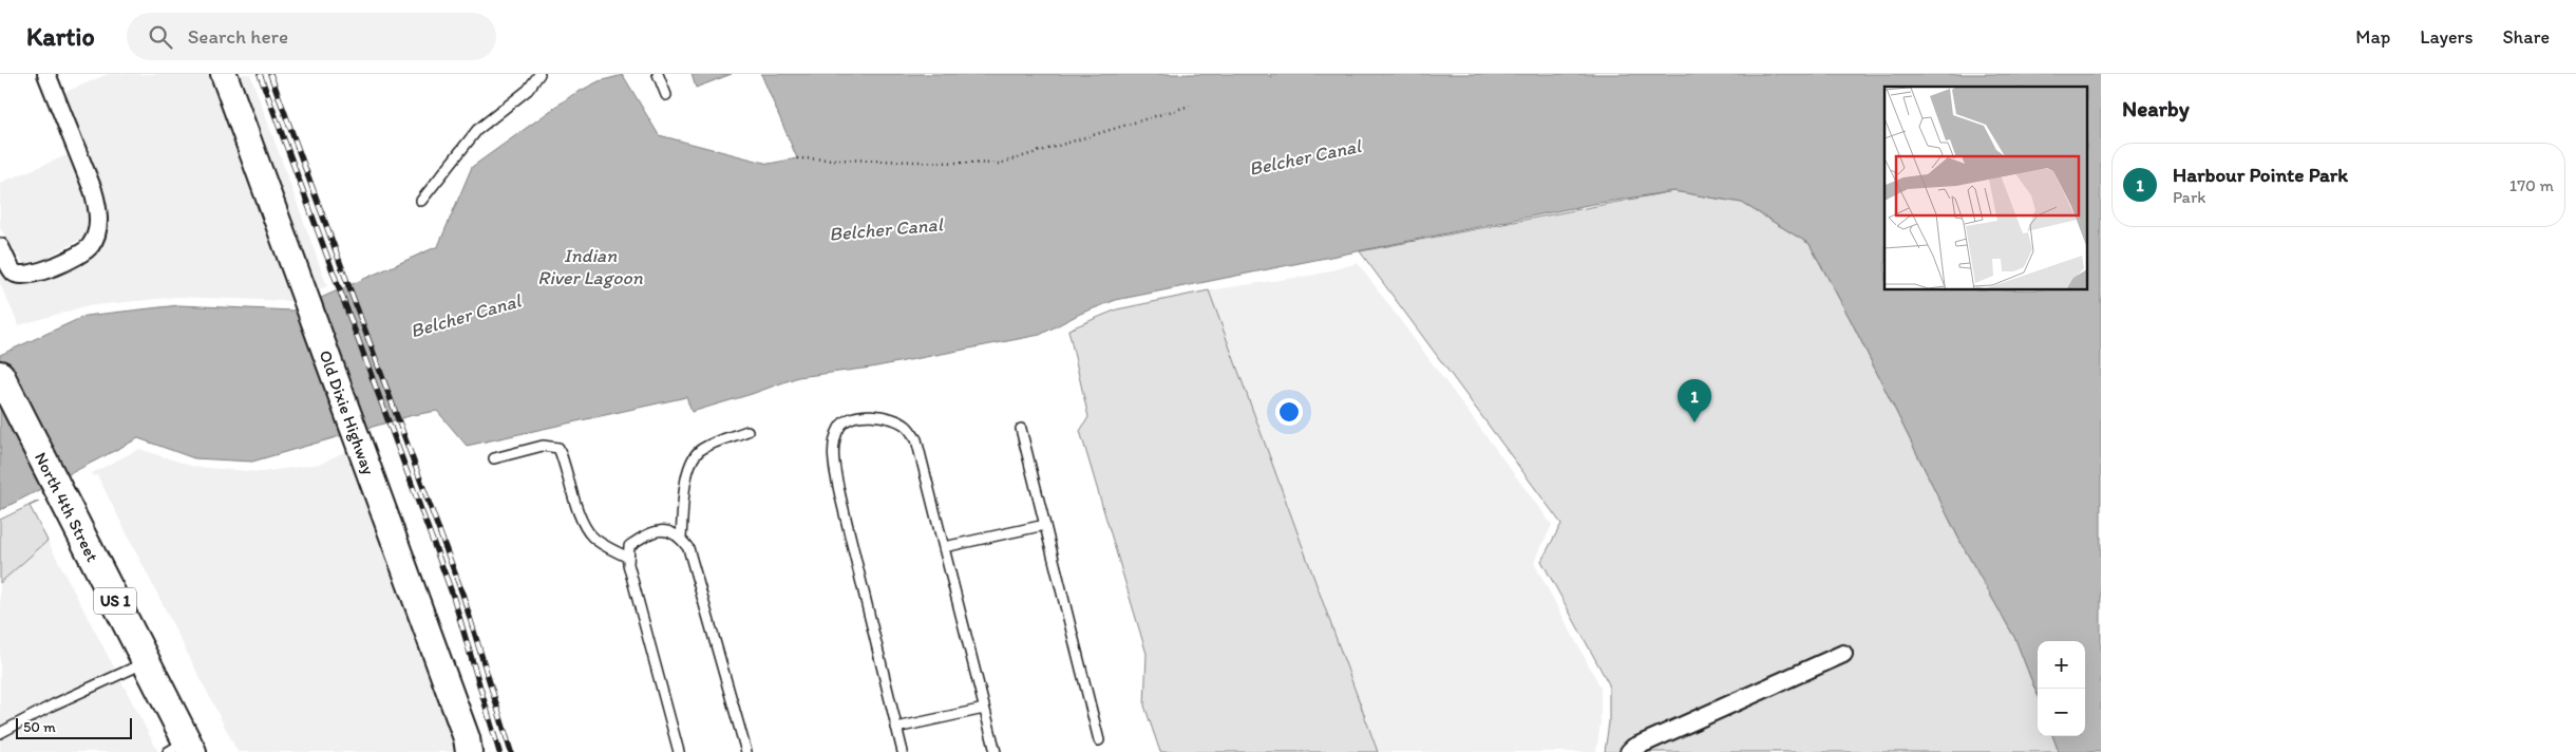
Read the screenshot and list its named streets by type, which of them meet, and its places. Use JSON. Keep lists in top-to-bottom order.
{
  "streets": {
    "main road": ["North 4th Street", "US 1"],
    "street": ["Old Dixie Highway"]
  },
  "water": ["Belcher Canal", "Indian River Lagoon"],
  "scale_bar": "50 m",
  "page": {
    "header": "Kartio",
    "search": "Search here",
    "nav": ["Map", "Layers", "Share"],
    "heading": "Nearby",
    "list": [
      {
        "mark": "1",
        "name": "Harbour Pointe Park",
        "note": "Park",
        "value": "170 m"
      }
    ],
    "pins": "1",
    "map_buttons": ["+", "−"],
    "scale": "50 m"
  }
}
